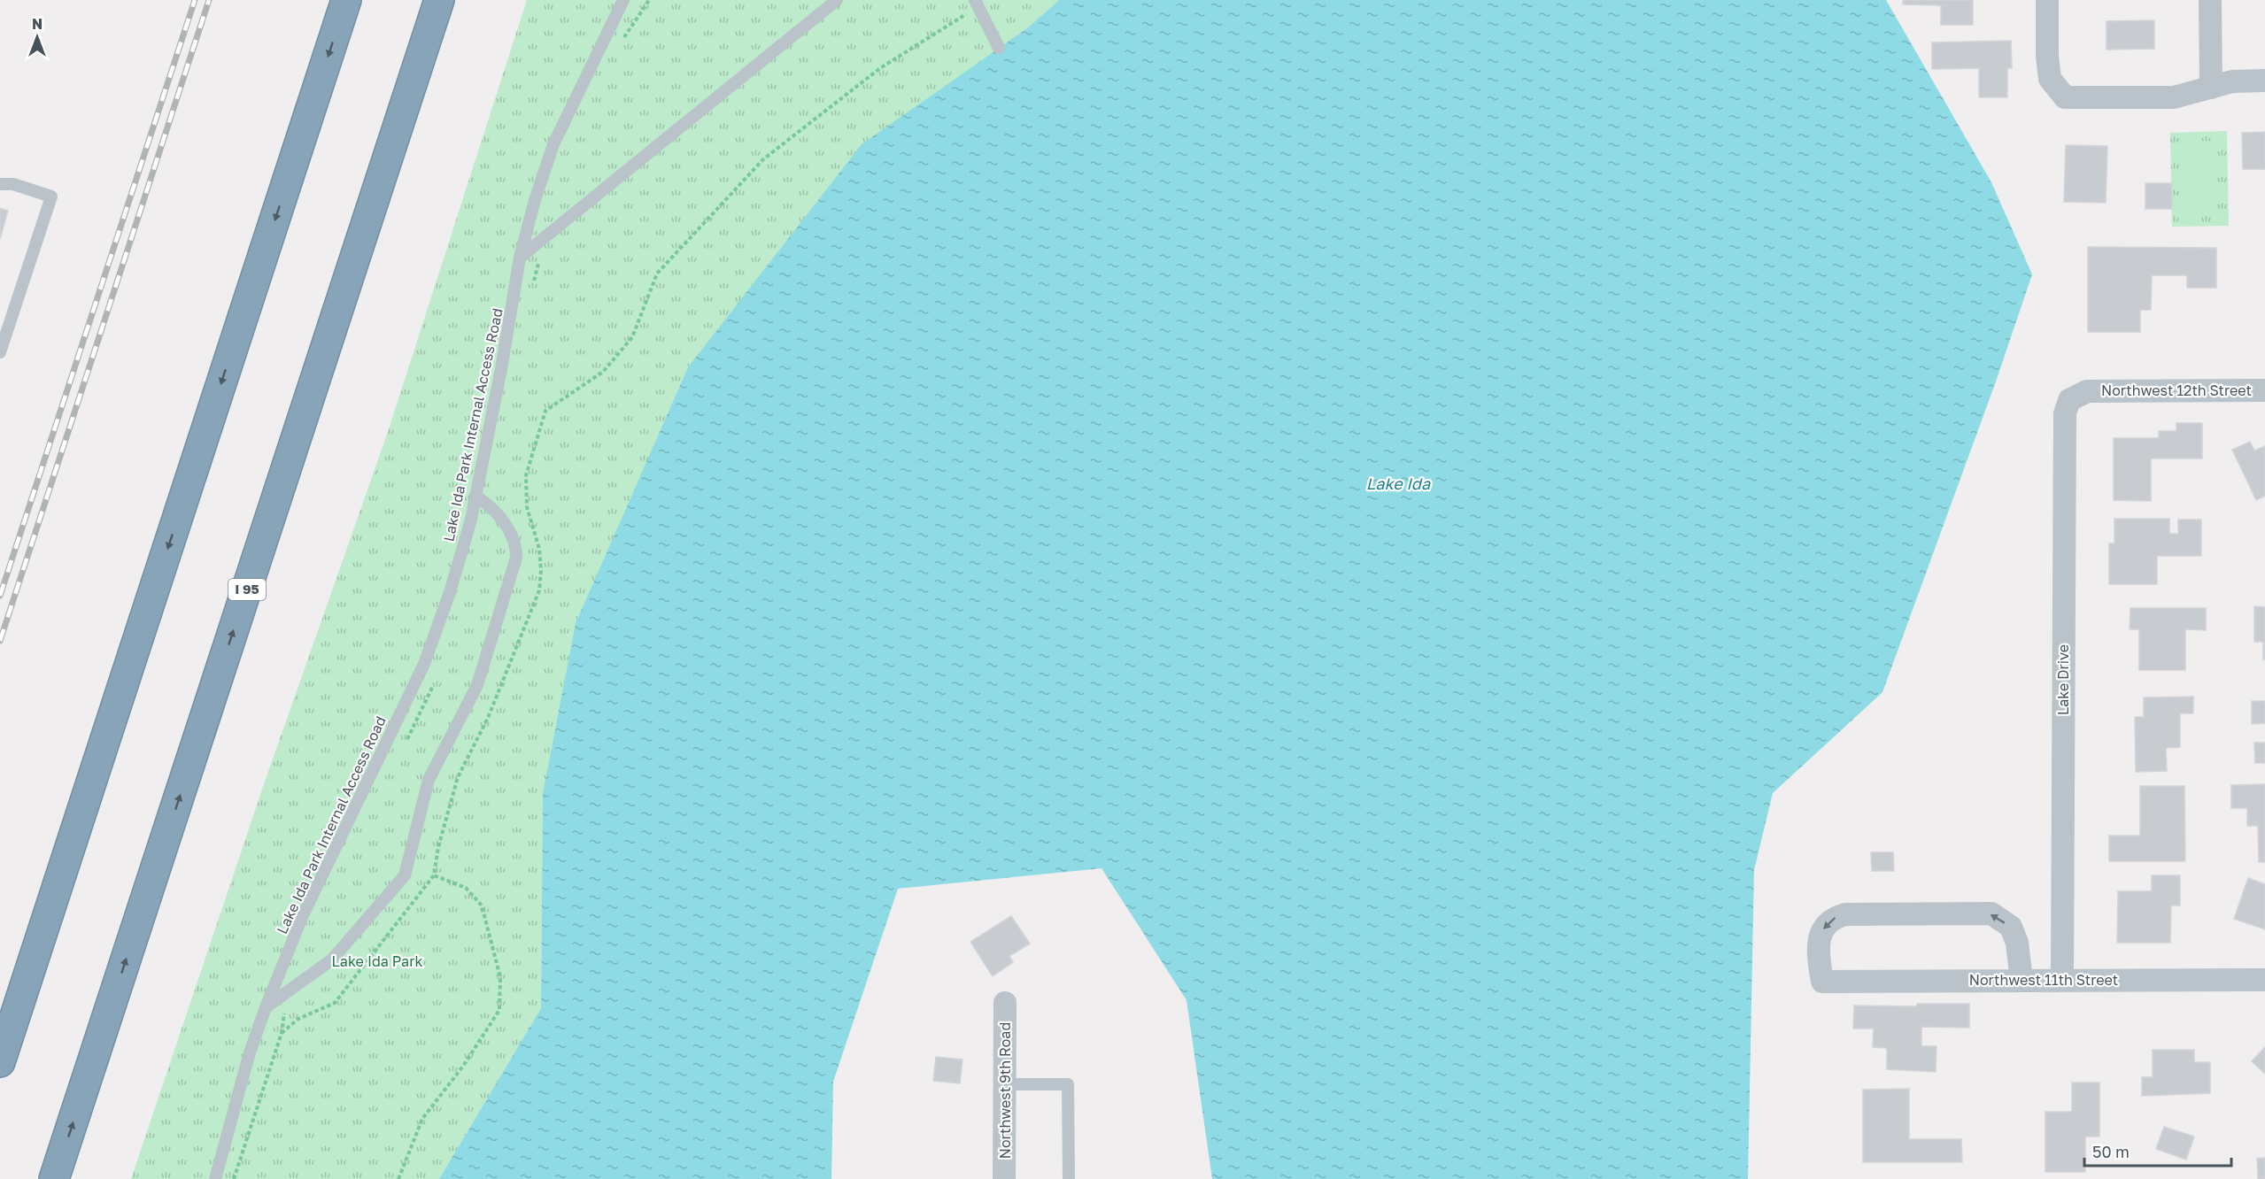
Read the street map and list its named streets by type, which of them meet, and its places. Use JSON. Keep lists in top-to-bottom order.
{
  "streets": {
    "highway": ["I 95"],
    "street": [
      "Northwest 12th Street",
      "Lake Drive",
      "Northwest 11th Street",
      "Northwest 9th Road"
    ],
    "lane": ["Lake Ida Park Internal Access Road"]
  },
  "crossings": [
    ["Northwest 12th Street", "Lake Drive"],
    ["Lake Drive", "Northwest 11th Street"]
  ],
  "water": ["Lake Ida"],
  "parks": ["Lake Ida Park"],
  "scale_bar": "50 m",
  "north": "top"
}
